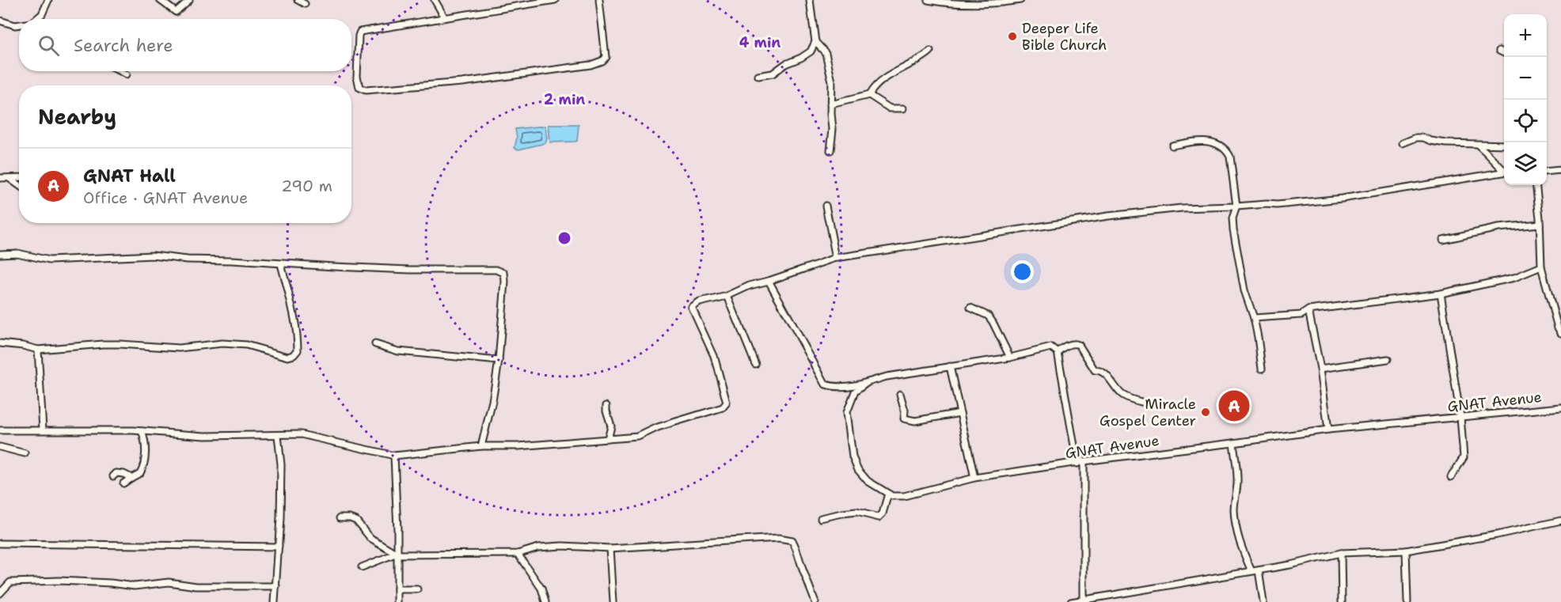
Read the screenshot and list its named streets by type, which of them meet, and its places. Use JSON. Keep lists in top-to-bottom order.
{
  "streets": {
    "street": ["GNAT Avenue"]
  },
  "places": ["Deeper Life Bible Church", "Miracle Gospel Center"],
  "page": {
    "map_buttons": ["+", "−"],
    "search": "Search here",
    "heading": "Nearby",
    "list": [
      {
        "mark": "A",
        "name": "GNAT Hall",
        "note": "Office · GNAT Avenue",
        "value": "290 m"
      }
    ],
    "pins": "A"
  },
  "rings": ["4 min", "2 min"]
}
